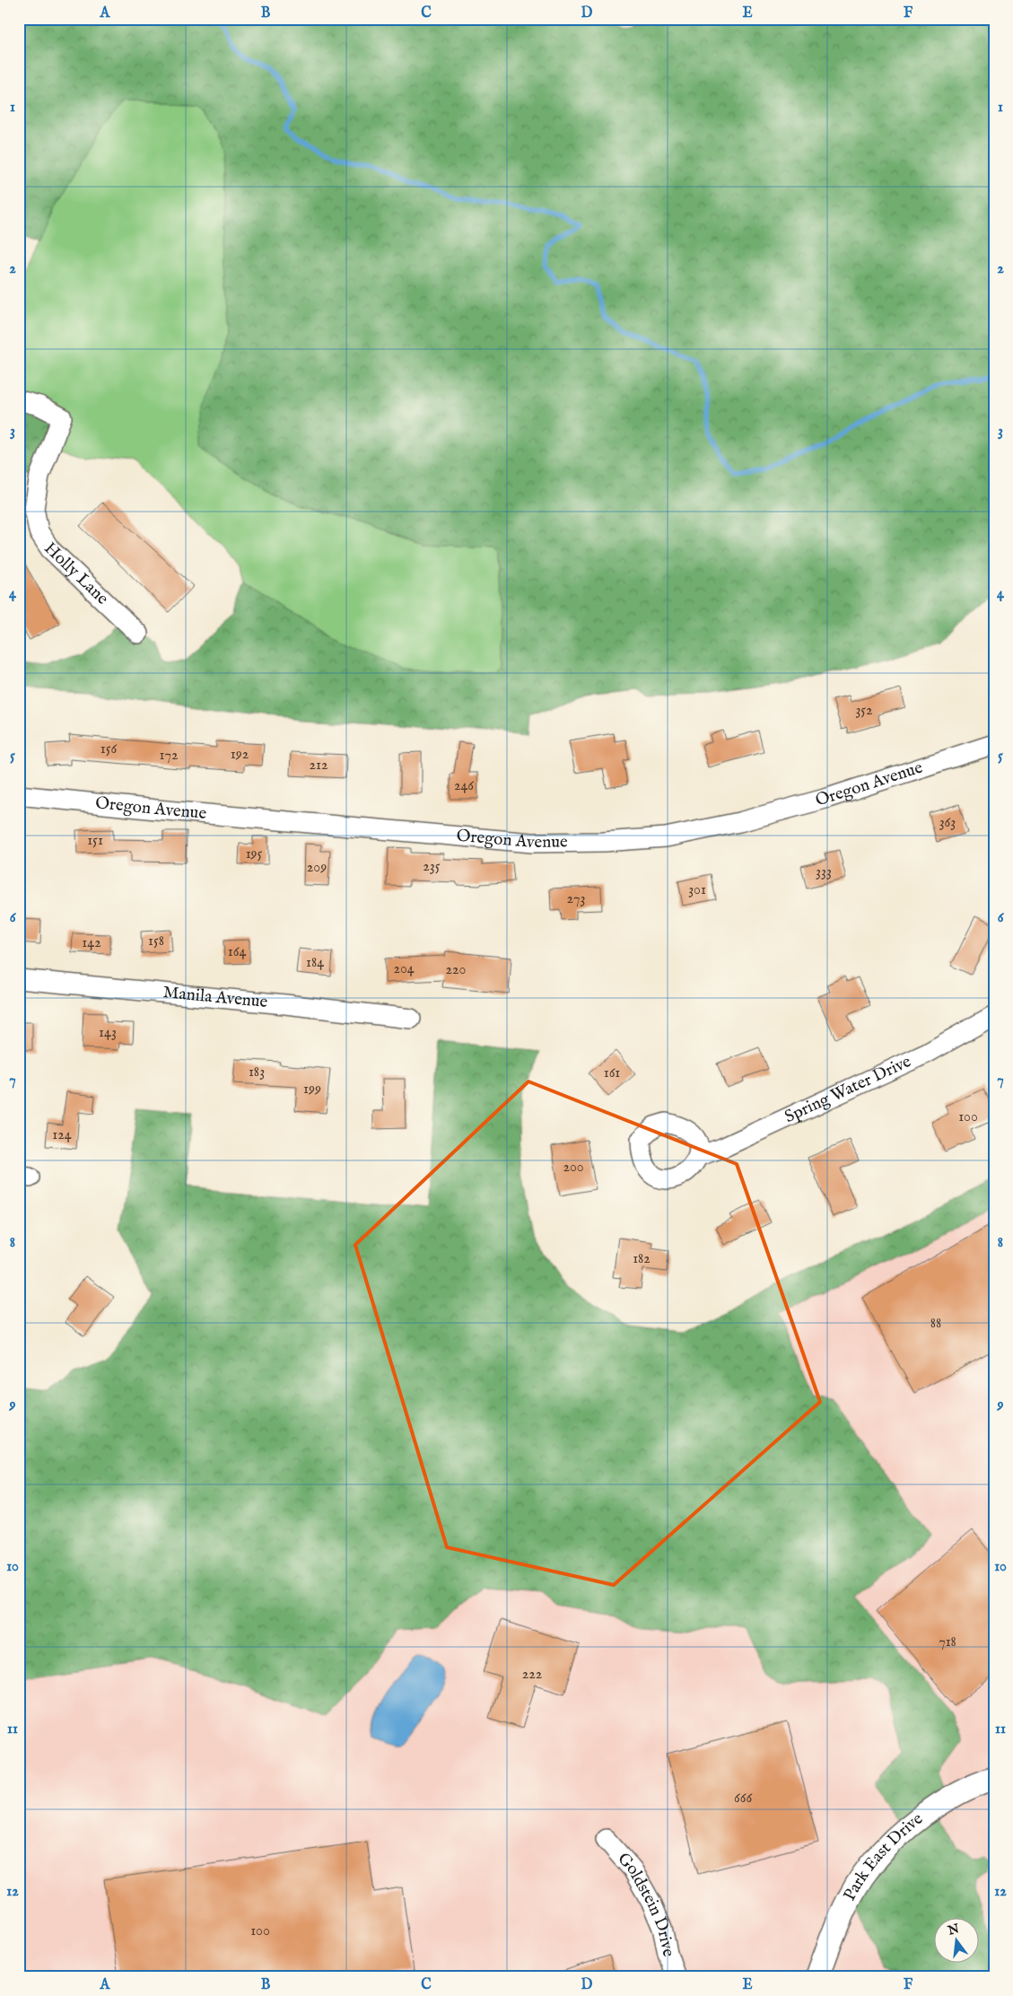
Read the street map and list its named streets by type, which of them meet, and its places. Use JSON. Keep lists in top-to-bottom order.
{
  "streets": {
    "street": [
      "Holly Lane",
      "Oregon Avenue",
      "Manila Avenue",
      "Spring Water Drive",
      "Park East Drive",
      "Goldstein Drive"
    ]
  },
  "house_numbers": [
    "352",
    "156",
    "192",
    "172",
    "212",
    "246",
    "363",
    "151",
    "195",
    "235",
    "209",
    "333",
    "301",
    "273",
    "158",
    "142",
    "164",
    "184",
    "204",
    "220",
    "143",
    "183",
    "161",
    "199",
    "100",
    "124",
    "200",
    "182",
    "88",
    "718",
    "222",
    "666",
    "100"
  ],
  "north": "top",
  "grid": {
    "columns": [
      "A",
      "B",
      "C",
      "D",
      "E",
      "F"
    ],
    "rows": [
      "1",
      "2",
      "3",
      "4",
      "5",
      "6",
      "7",
      "8",
      "9",
      "10",
      "11",
      "12"
    ]
  }
}
